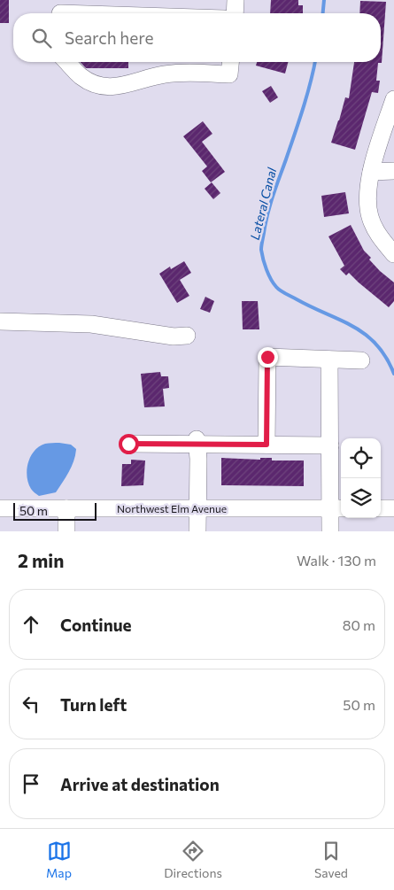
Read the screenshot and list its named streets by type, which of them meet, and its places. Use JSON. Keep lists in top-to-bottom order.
{
  "streets": {
    "street": ["Northwest Elm Avenue"]
  },
  "water": ["Lateral Canal"],
  "scale_bar": "50 m",
  "page": {
    "search": "Search here",
    "scale": "50 m",
    "heading": ["2 min", "Walk · 130 m"],
    "list": [
      ["Continue", "80 m"],
      ["Turn left", "50 m"],
      "Arrive at destination"
    ],
    "nav": ["Map", "Directions", "Saved"]
  }
}
